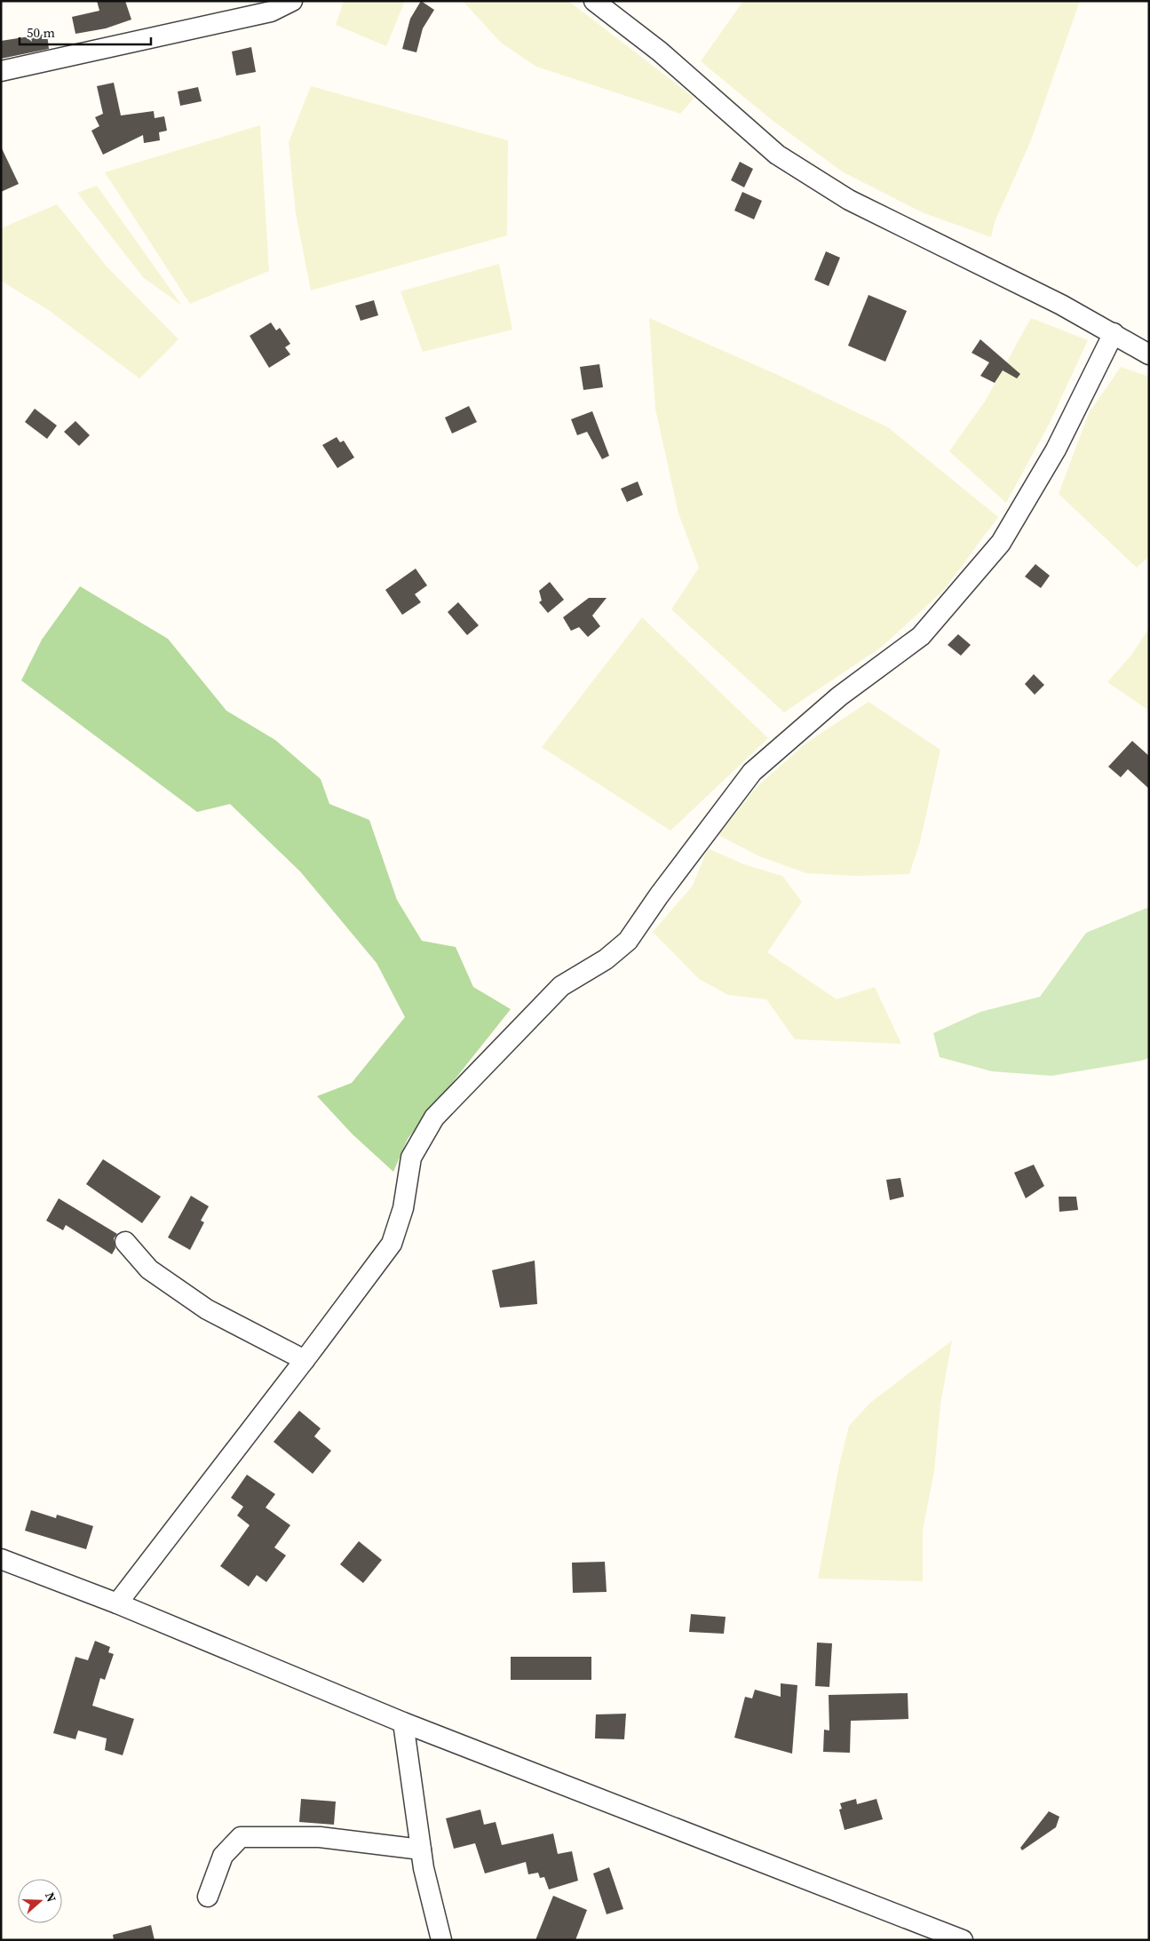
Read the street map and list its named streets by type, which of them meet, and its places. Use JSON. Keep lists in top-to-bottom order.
{
  "scale_bar": "50 m",
  "north": "right"
}
